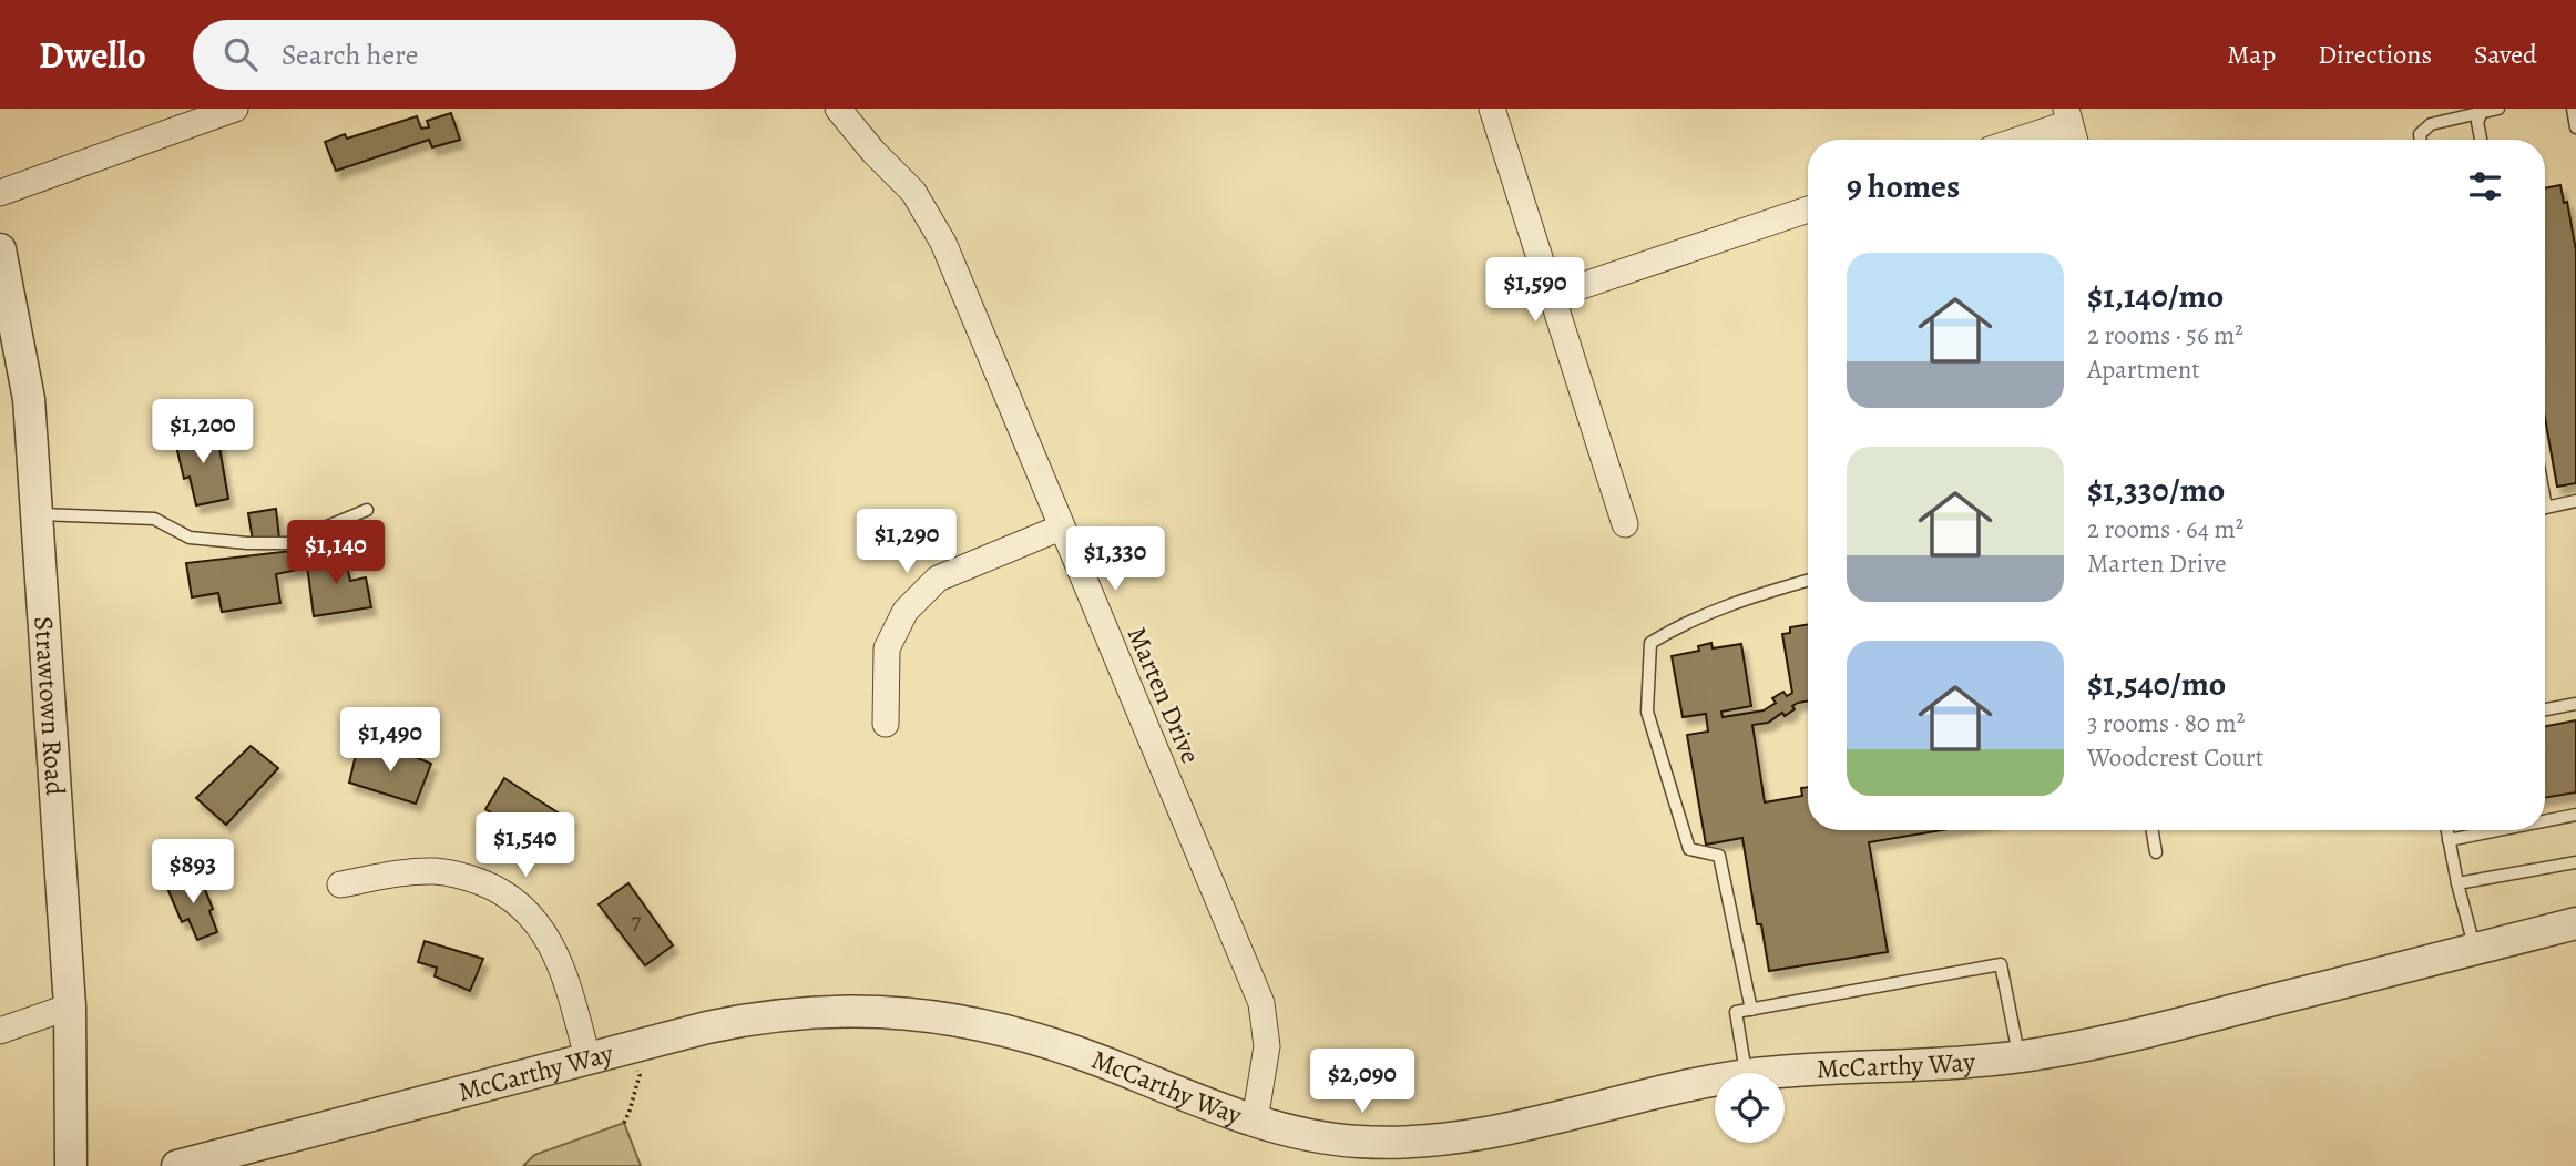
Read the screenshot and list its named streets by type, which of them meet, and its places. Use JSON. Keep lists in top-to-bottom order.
{
  "streets": {
    "street": ["Marten Drive", "Strawtown Road", "McCarthy Way"]
  },
  "crossings": [
    ["Marten Drive", "McCarthy Way"]
  ],
  "house_numbers": ["7"],
  "page": {
    "header": "Dwello",
    "search": "Search here",
    "nav": ["Map", "Directions", "Saved"],
    "heading": "9 homes",
    "list": [
      {
        "name": "$1,140/mo",
        "note": "2 rooms · 56 m² · Apartment"
      },
      {
        "name": "$1,330/mo",
        "note": "2 rooms · 64 m² · Marten Drive"
      },
      {
        "name": "$1,540/mo",
        "note": "3 rooms · 80 m² · Woodcrest Court"
      }
    ],
    "price": [
      "$1,590",
      "$1,200",
      "$1,290",
      "$1,140",
      "$1,330",
      "$1,490",
      "$1,540",
      "$893",
      "$2,090"
    ]
  }
}
